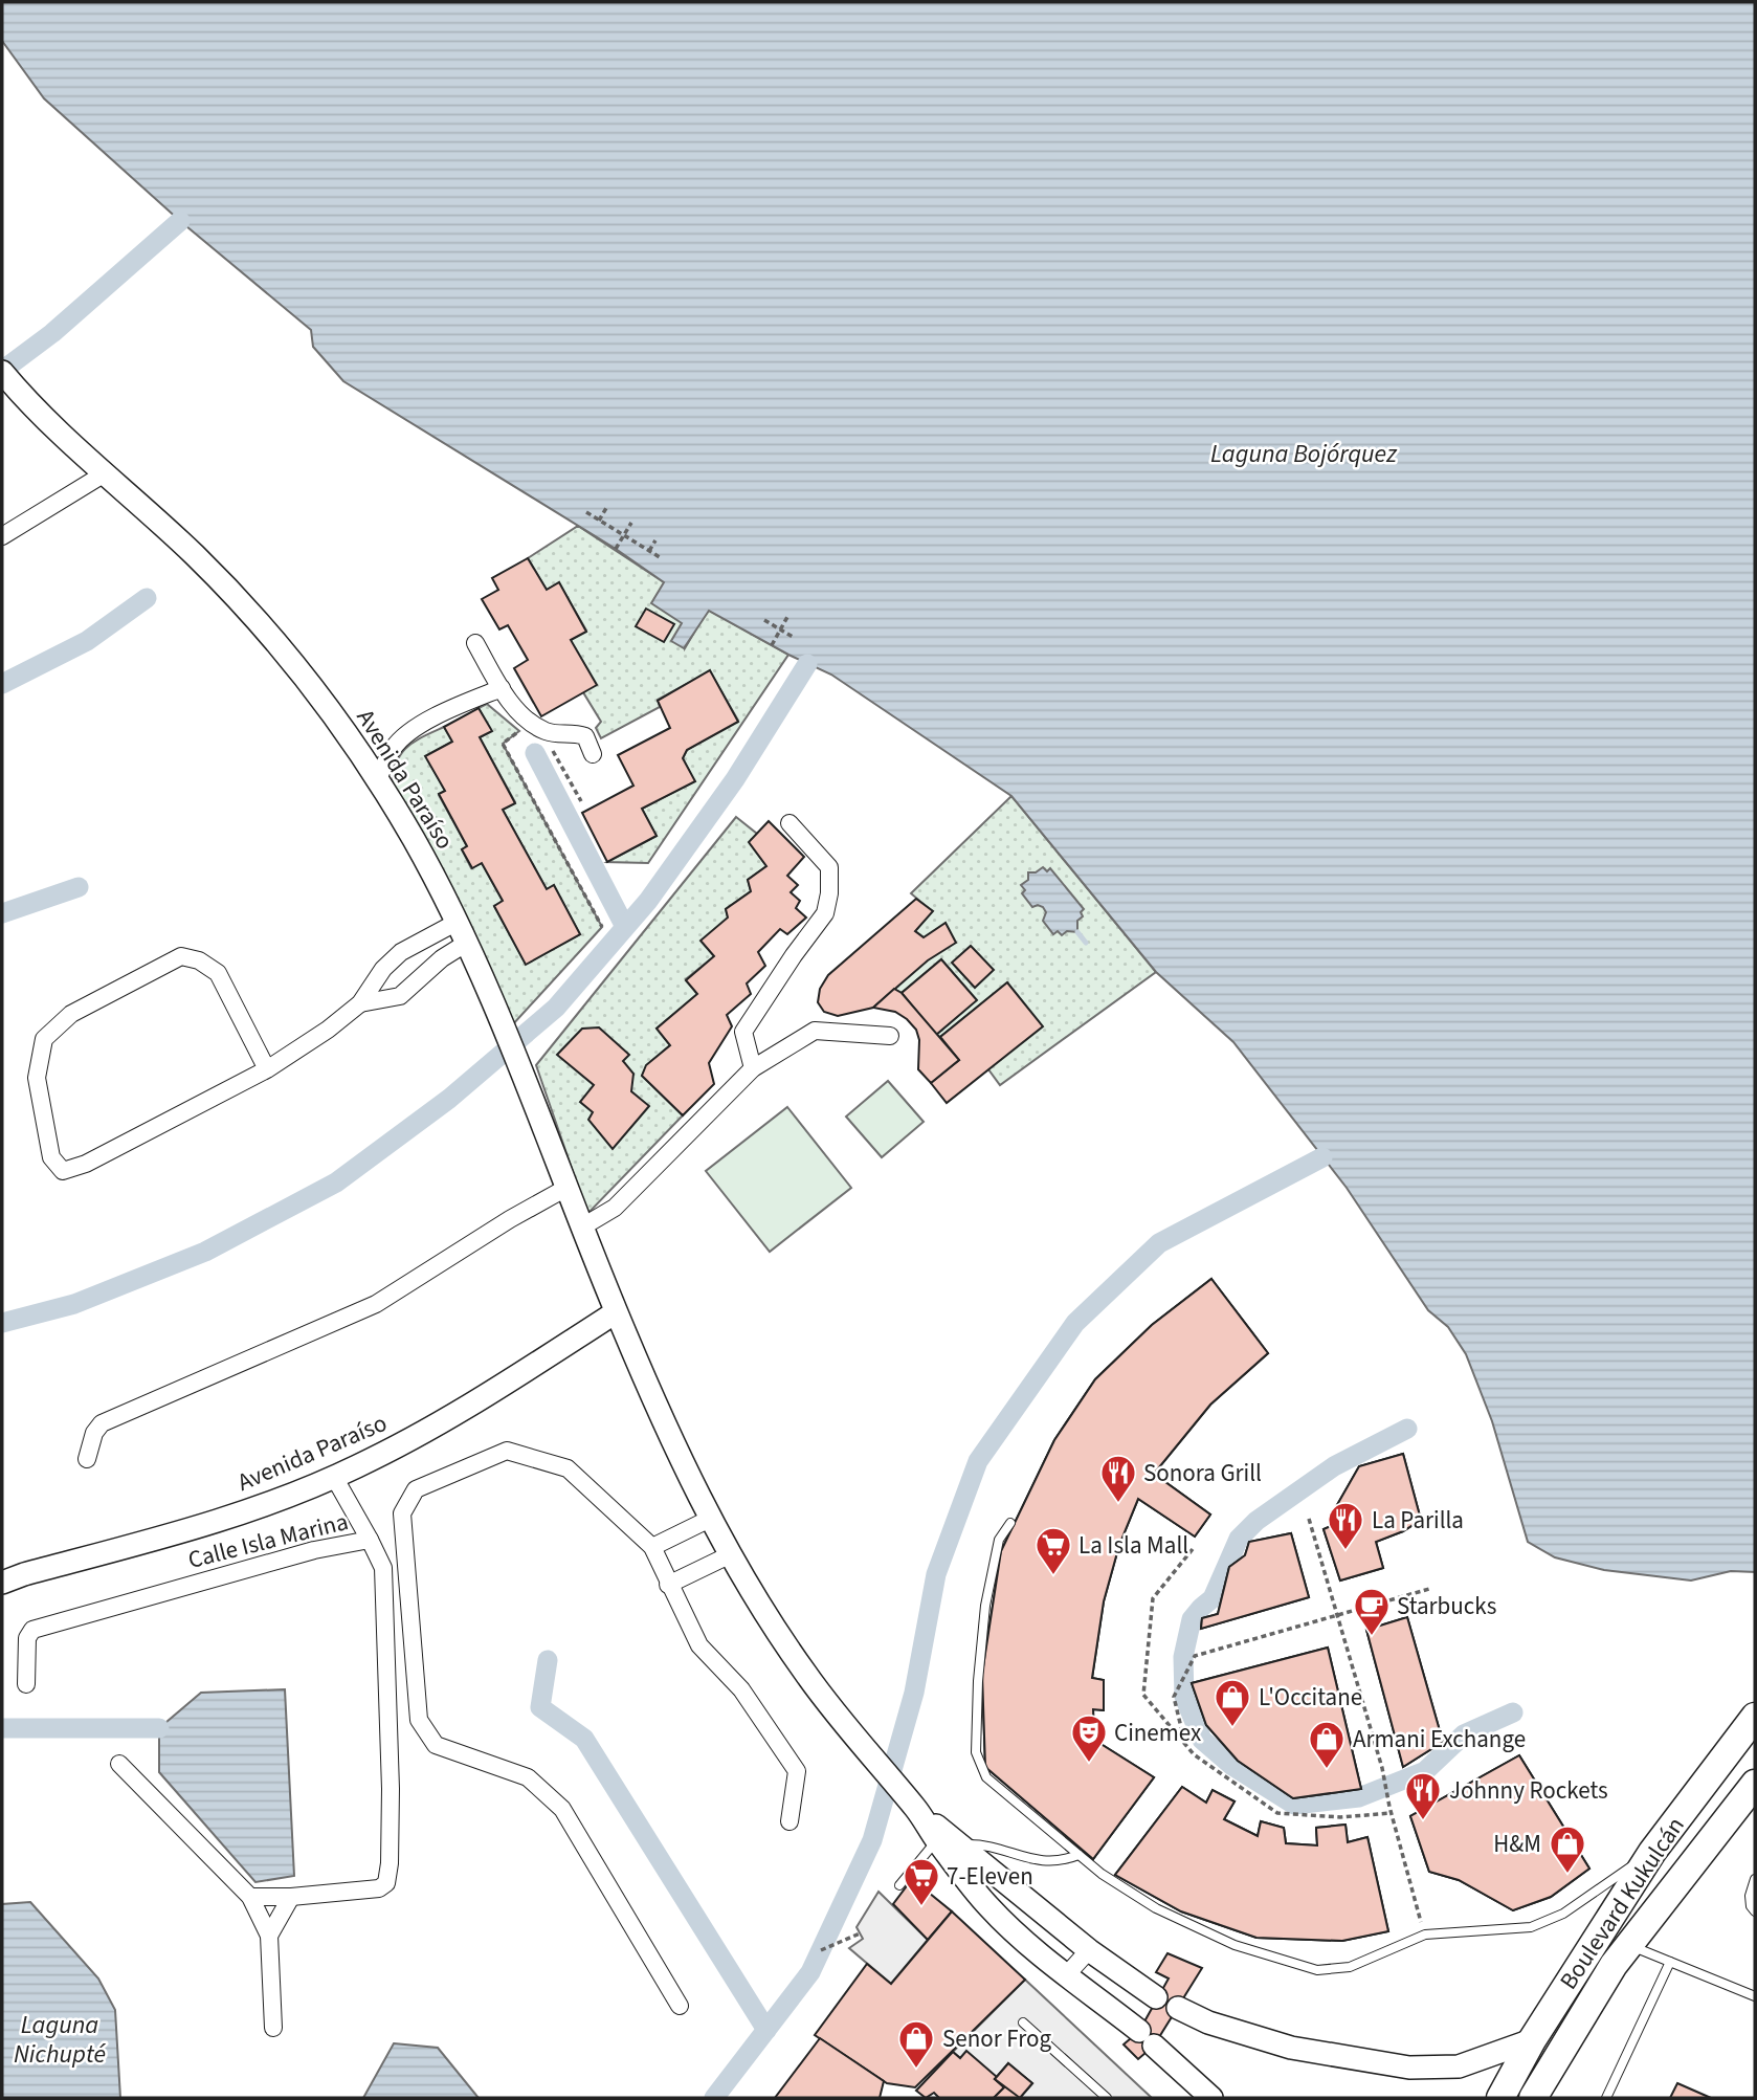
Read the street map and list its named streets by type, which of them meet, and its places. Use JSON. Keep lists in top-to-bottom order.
{
  "streets": {
    "main road": ["Boulevard Kukulcán"],
    "street": ["Avenida Paraíso", "Calle Isla Marina"]
  },
  "water": ["Laguna Bojórquez", "Laguna Nichupté"],
  "places": {
    "restaurant": ["Sonora Grill", "La Parilla", "Johnny Rockets"],
    "supermarket": ["La Isla Mall", "7-Eleven"],
    "cafe": ["Starbucks"],
    "shop": [
      "L'Occitane",
      "Armani Exchange",
      "H&M",
      "Senor Frog"
    ],
    "theatre": ["Cinemex"]
  }
}
